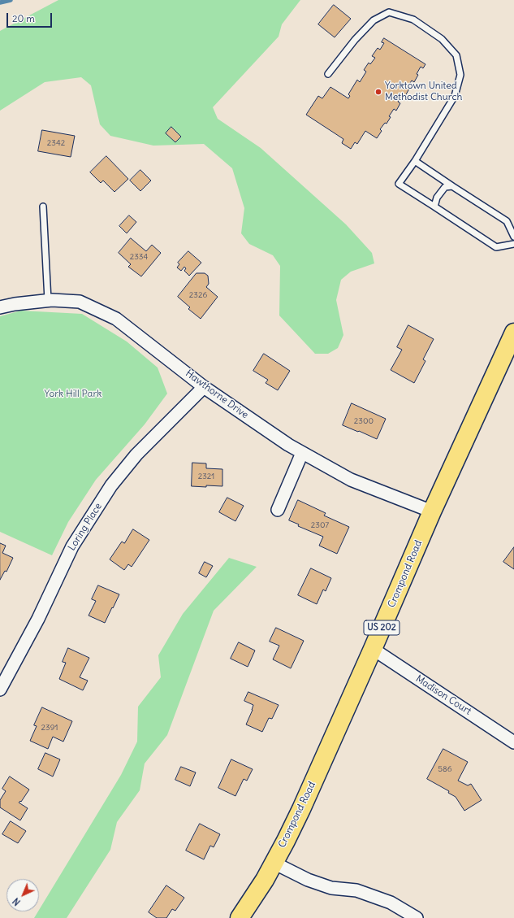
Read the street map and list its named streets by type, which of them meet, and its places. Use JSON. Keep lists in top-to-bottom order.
{
  "streets": {
    "highway": ["Crompond Road", "US 202"],
    "street": ["Hawthorne Drive", "Loring Place", "Madison Court"]
  },
  "crossings": [
    ["Hawthorne Drive", "Loring Place"],
    ["Hawthorne Drive", "Crompond Road"],
    ["Crompond Road", "Madison Court"]
  ],
  "parks": ["York Hill Park"],
  "places": ["Yorktown United Methodist Church"],
  "house_numbers": [
    "2342",
    "2334",
    "2326",
    "2300",
    "2321",
    "2307",
    "2391",
    "586"
  ],
  "scale_bar": "20 m",
  "north": "bottom left"
}
